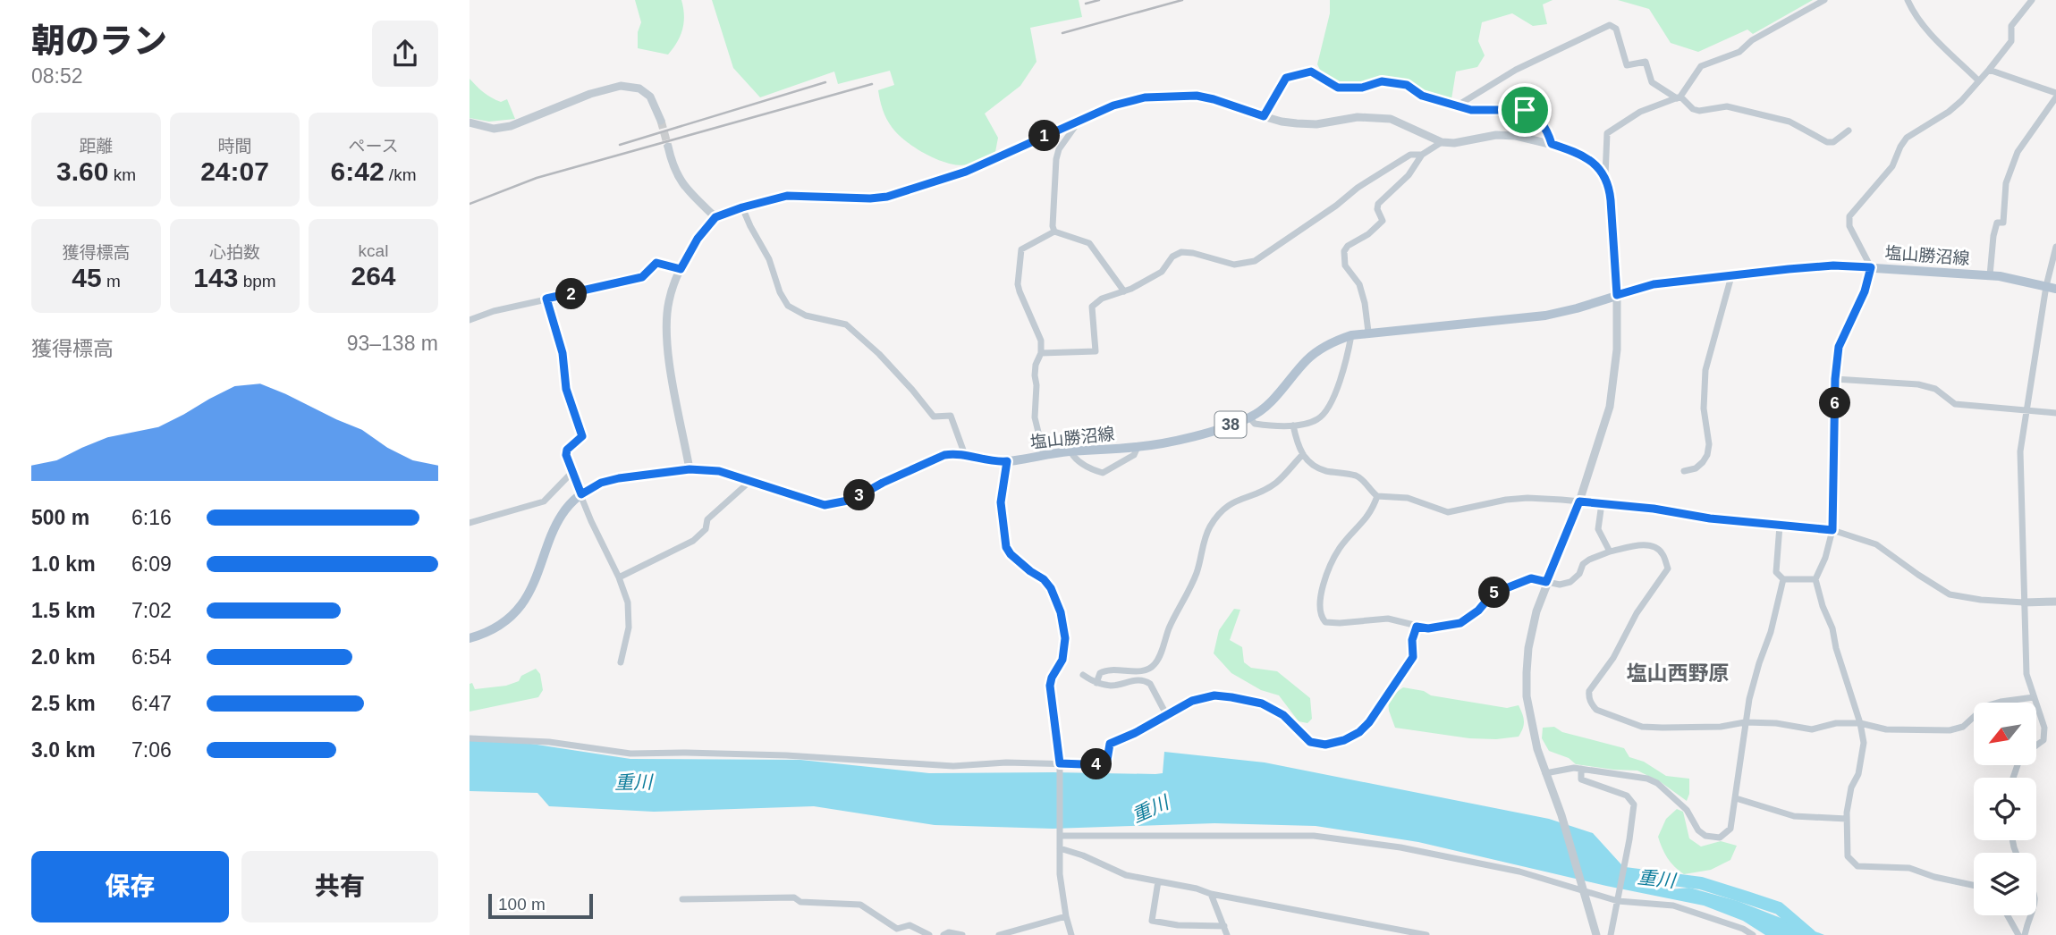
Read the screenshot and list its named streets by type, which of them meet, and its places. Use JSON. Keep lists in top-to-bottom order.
{
  "streets": {
    "main road": ["塩山勝沼線", "38"]
  },
  "crossings": [
    ["塩山勝沼線", "38"]
  ],
  "districts": ["塩山西野原"],
  "water": ["重川"],
  "scale_bar": "100 m",
  "north": "bottom left",
  "page": {
    "heading": ["朝のラン", "08:52"],
    "stats": [
      ["距離", "3.60 km"],
      ["時間", "24:07"],
      ["ペース", "6:42 /km"],
      ["獲得標高", "45 m"],
      ["心拍数", "143 bpm"],
      ["kcal", "264"]
    ],
    "pins": [
      "1",
      "2",
      "6",
      "3",
      "5",
      "4"
    ],
    "chart": ["獲得標高", "93–138 m"],
    "list": [
      {
        "name": "500 m",
        "note": "6:16"
      },
      {
        "name": "1.0 km",
        "note": "6:09"
      },
      {
        "name": "1.5 km",
        "note": "7:02"
      },
      {
        "name": "2.0 km",
        "note": "6:54"
      },
      {
        "name": "2.5 km",
        "note": "6:47"
      },
      {
        "name": "3.0 km",
        "note": "7:06"
      }
    ],
    "buttons": ["保存", "共有"],
    "scale": "100 m"
  }
}
